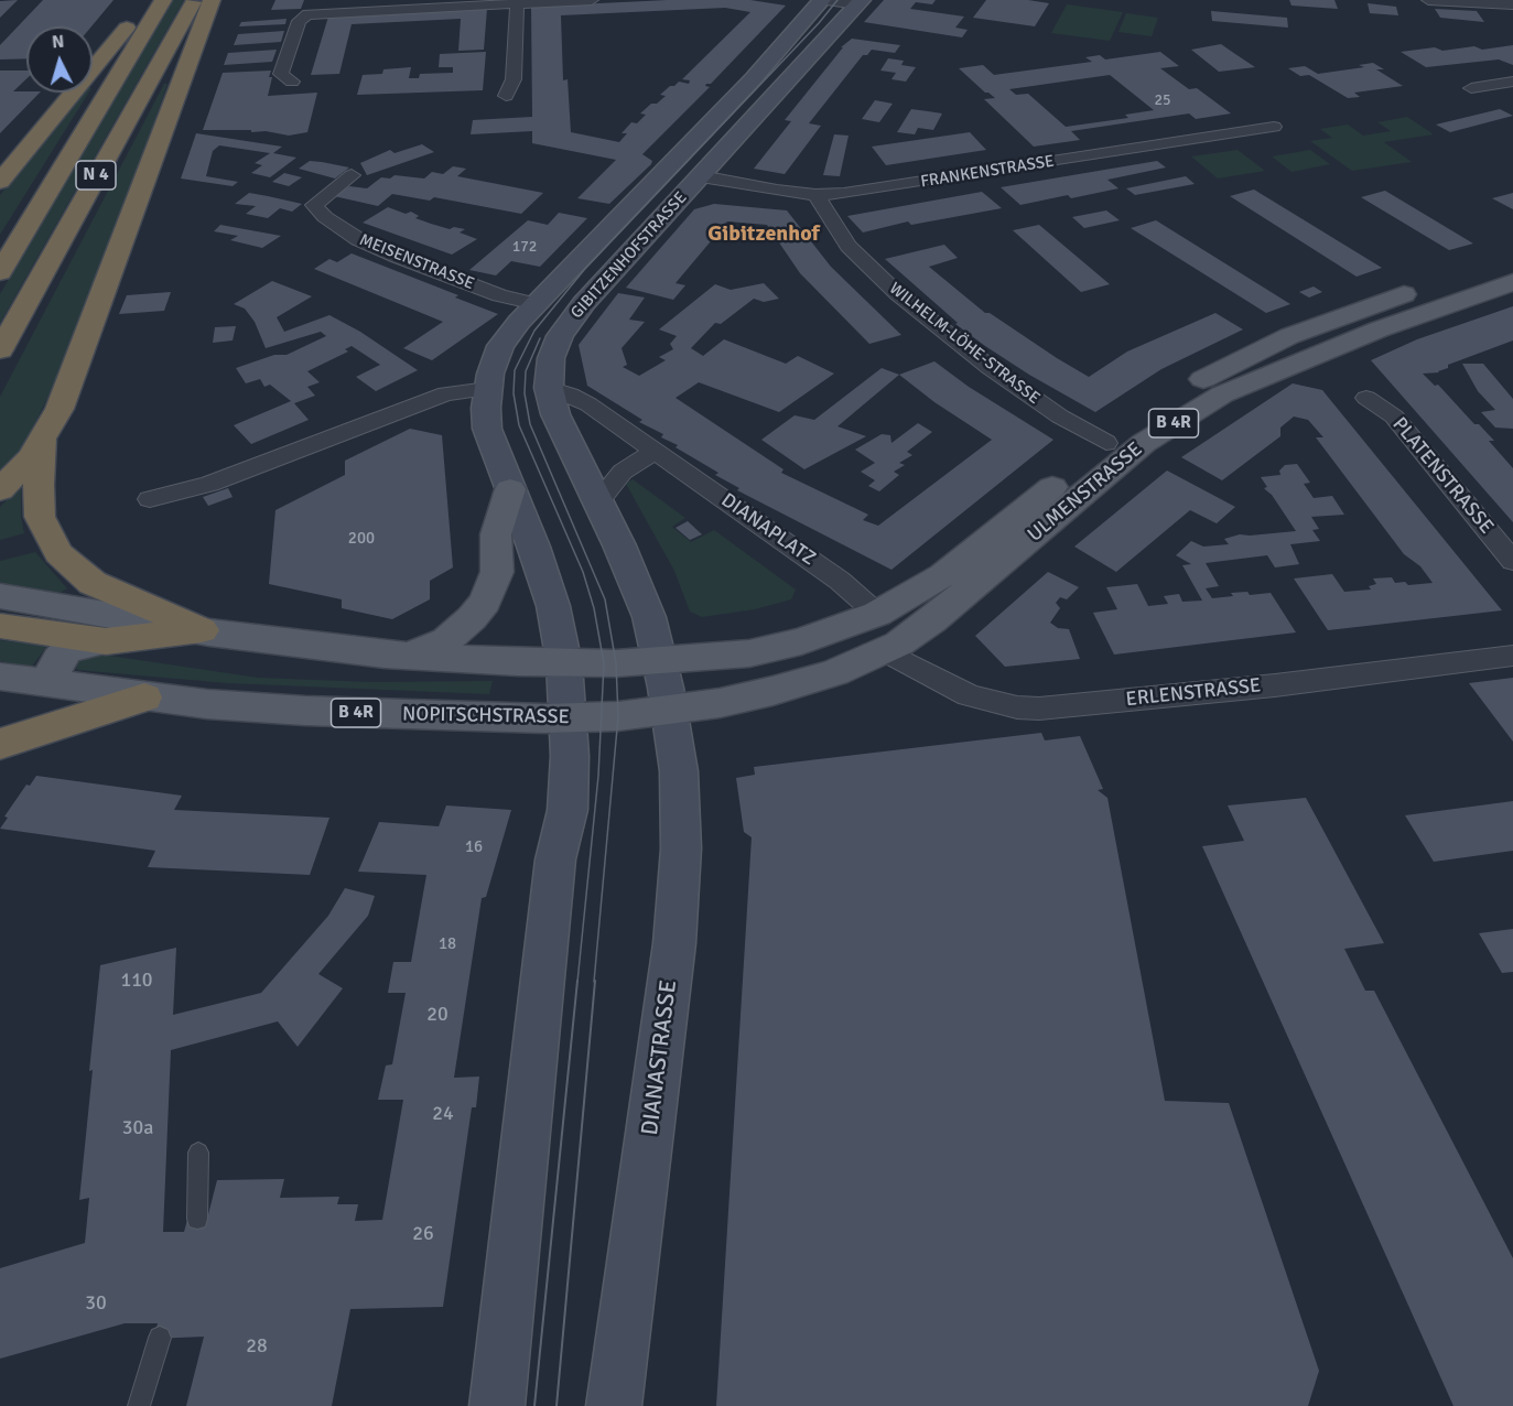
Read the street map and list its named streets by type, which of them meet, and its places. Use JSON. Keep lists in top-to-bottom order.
{
  "streets": {
    "highway": ["N 4"],
    "main road": [
      "GIBITZENHOFSTRASSE",
      "B 4R",
      "ULMENSTRASSE",
      "NOPITSCHSTRASSE",
      "DIANASTRASSE"
    ],
    "street": [
      "FRANKENSTRASSE",
      "MEISENSTRASSE",
      "WILHELM-LÖHE-STRASSE",
      "PLATENSTRASSE",
      "DIANAPLATZ",
      "ERLENSTRASSE"
    ]
  },
  "crossings": [
    ["FRANKENSTRASSE", "GIBITZENHOFSTRASSE"],
    ["FRANKENSTRASSE", "WILHELM-LÖHE-STRASSE"],
    ["GIBITZENHOFSTRASSE", "MEISENSTRASSE"],
    ["GIBITZENHOFSTRASSE", "B 4R"],
    ["GIBITZENHOFSTRASSE", "ULMENSTRASSE"],
    ["GIBITZENHOFSTRASSE", "DIANAPLATZ"],
    ["GIBITZENHOFSTRASSE", "NOPITSCHSTRASSE"],
    ["GIBITZENHOFSTRASSE", "DIANASTRASSE"],
    ["WILHELM-LÖHE-STRASSE", "ULMENSTRASSE"],
    ["B 4R", "ULMENSTRASSE"],
    ["B 4R", "NOPITSCHSTRASSE"],
    ["ULMENSTRASSE", "DIANAPLATZ"],
    ["ULMENSTRASSE", "ERLENSTRASSE"],
    ["ULMENSTRASSE", "NOPITSCHSTRASSE"],
    ["ULMENSTRASSE", "DIANASTRASSE"],
    ["NOPITSCHSTRASSE", "DIANASTRASSE"]
  ],
  "districts": ["Gibitzenhof"],
  "house_numbers": [
    "25",
    "172",
    "200",
    "16",
    "18",
    "110",
    "20",
    "24",
    "30a",
    "26",
    "30",
    "28"
  ],
  "north": "top"
}
